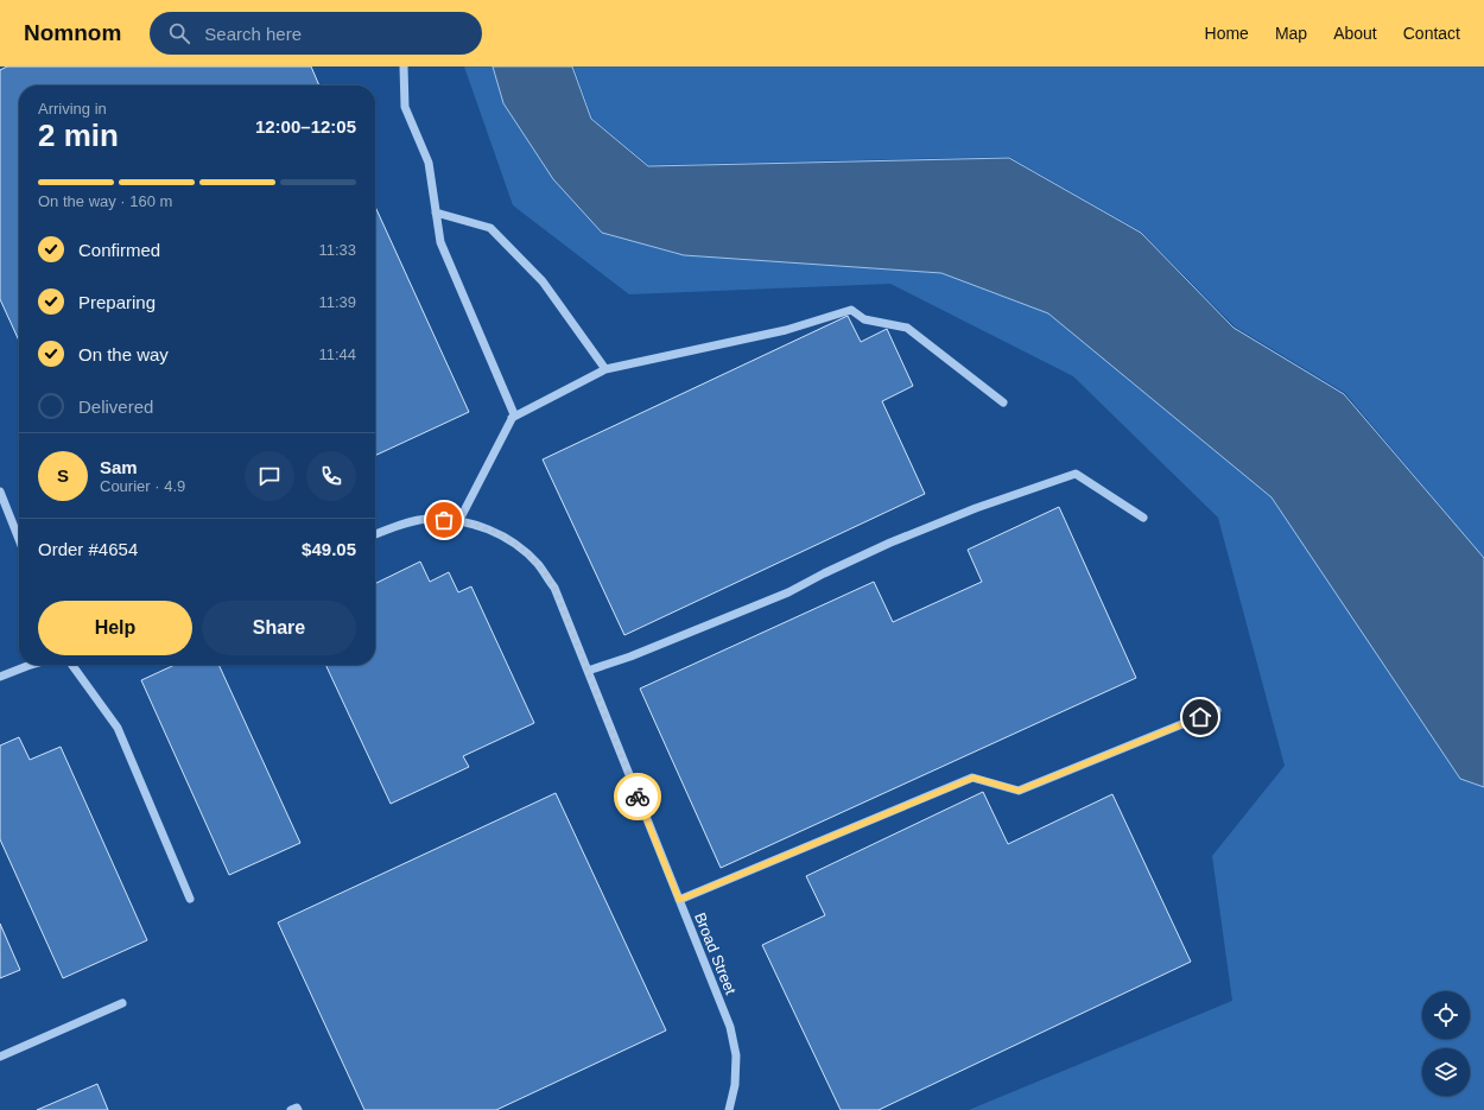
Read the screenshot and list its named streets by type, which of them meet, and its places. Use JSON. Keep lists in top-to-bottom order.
{
  "streets": {
    "street": ["Broad Street"]
  },
  "page": {
    "header": "Nomnom",
    "search": "Search here",
    "nav": [
      "Home",
      "Map",
      "About",
      "Contact"
    ],
    "heading": ["2 min", "Arriving in", "12:00–12:05"],
    "panel": [
      "Sam",
      "Courier · 4.9",
      "Order #4654",
      "$49.05"
    ],
    "bar": "On the way · 160 m",
    "list": [
      ["Confirmed", "11:33"],
      ["Preparing", "11:39"],
      ["On the way", "11:44"],
      "Delivered"
    ],
    "round": "S",
    "buttons": ["Help", "Share"]
  }
}
